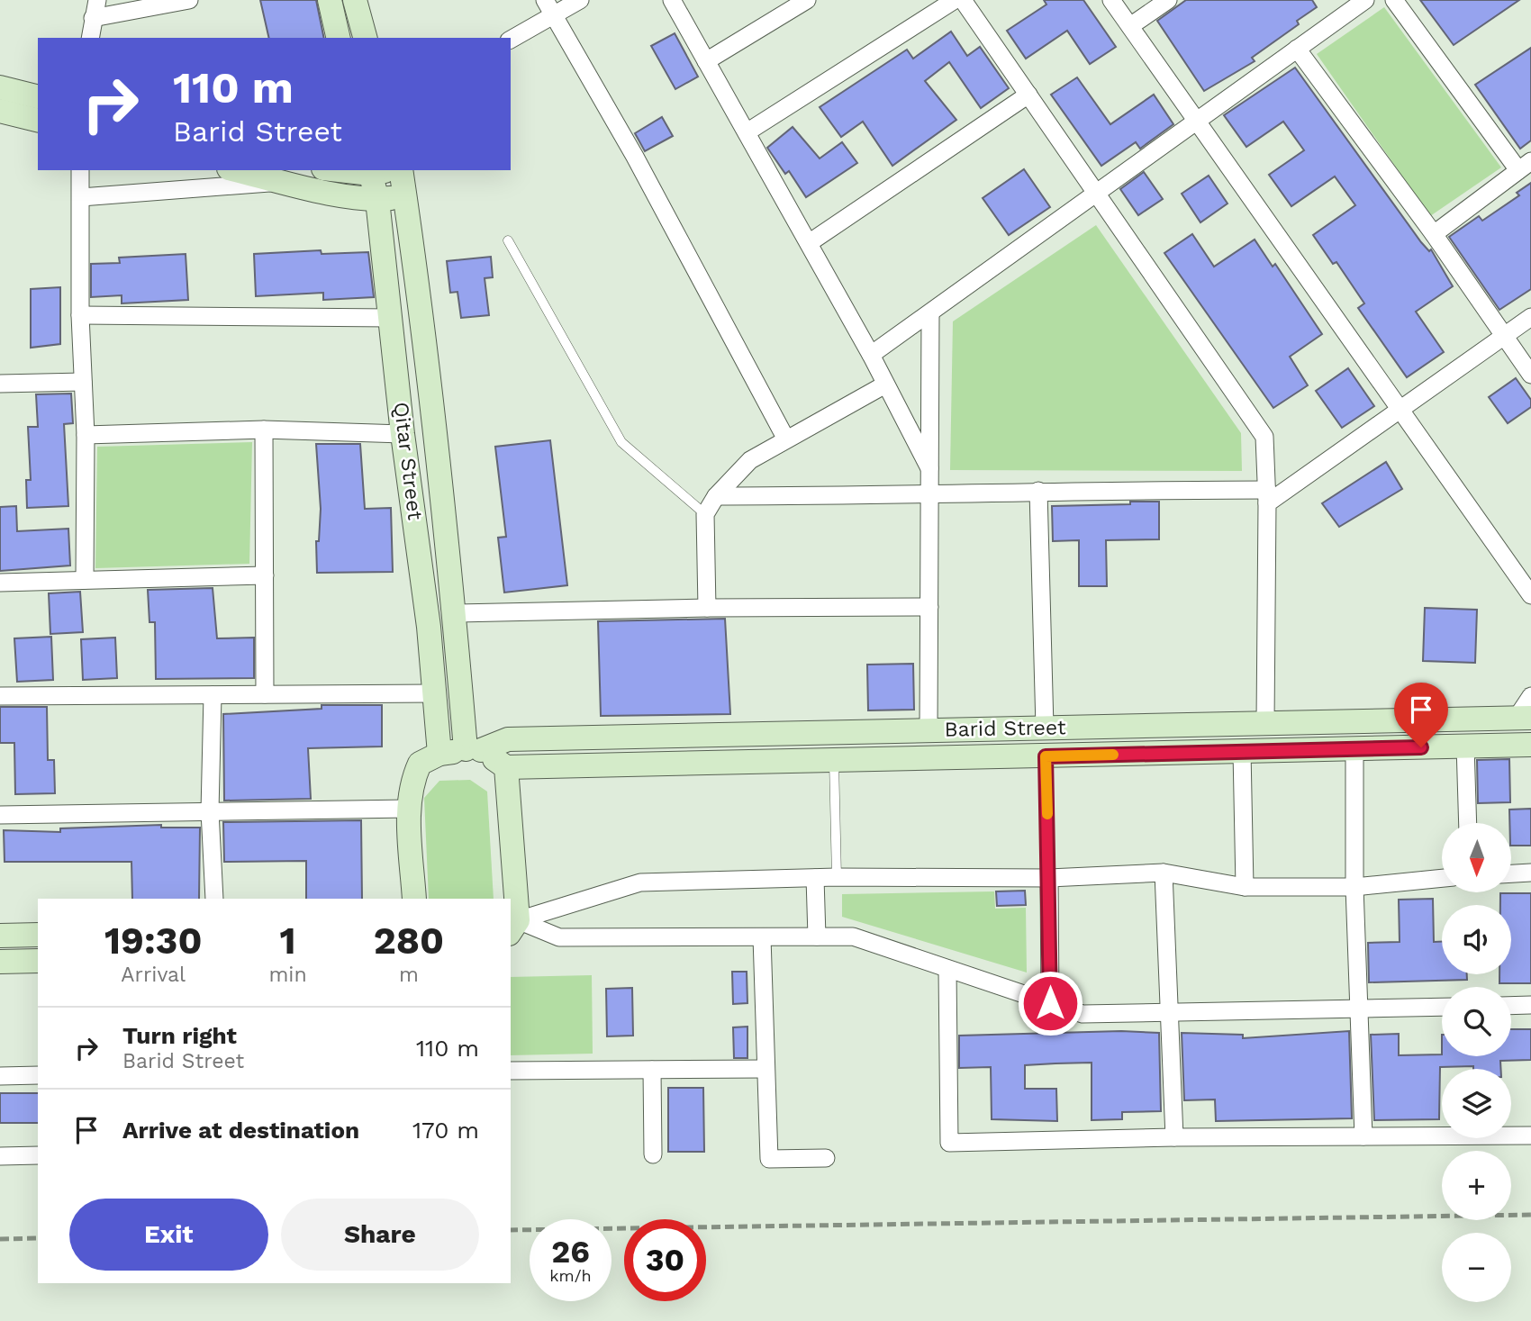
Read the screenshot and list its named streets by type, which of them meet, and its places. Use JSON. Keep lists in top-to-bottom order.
{
  "streets": {
    "main road": ["Qitar Street", "Barid Street"]
  },
  "crossings": [
    ["Qitar Street", "Barid Street"]
  ],
  "north": "bottom",
  "page": {
    "turn": ["110 m", "Barid Street"],
    "map_buttons": ["+", "−"],
    "eta": [
      "19:30",
      "Arrival",
      "1",
      "min",
      "280",
      "m"
    ],
    "list": [
      {
        "name": "Turn right",
        "note": "Barid Street",
        "value": "110 m"
      },
      {
        "name": "Arrive at destination",
        "value": "170 m"
      }
    ],
    "buttons": ["Exit", "Share"],
    "speed": "26 km/h",
    "limit": "30"
  }
}
